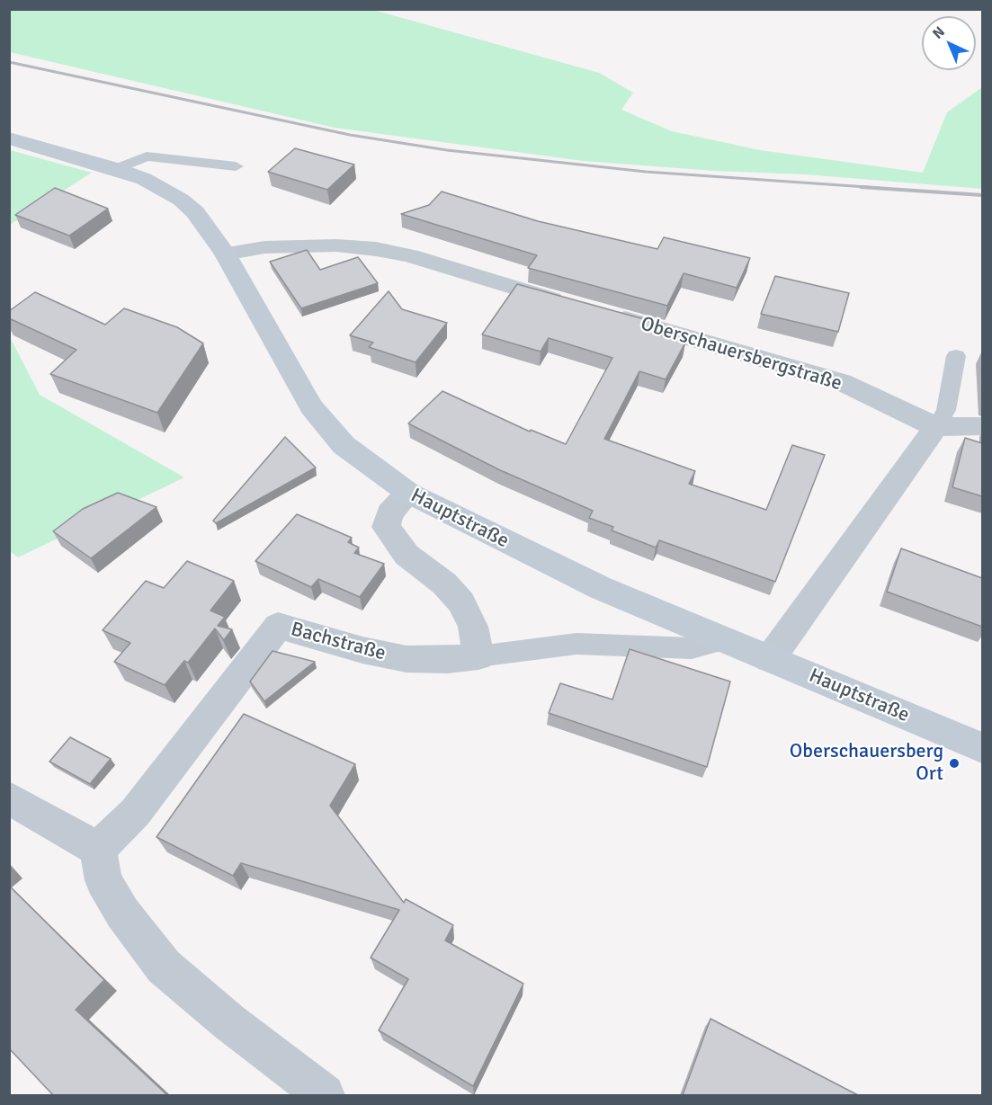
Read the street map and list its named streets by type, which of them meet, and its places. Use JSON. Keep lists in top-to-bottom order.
{
  "streets": {
    "main road": ["Hauptstraße"],
    "street": ["Oberschauersbergstraße", "Bachstraße"]
  },
  "crossings": [
    ["Oberschauersbergstraße", "Hauptstraße"]
  ],
  "places": ["Oberschauersberg Ort"],
  "north": "top left"
}
